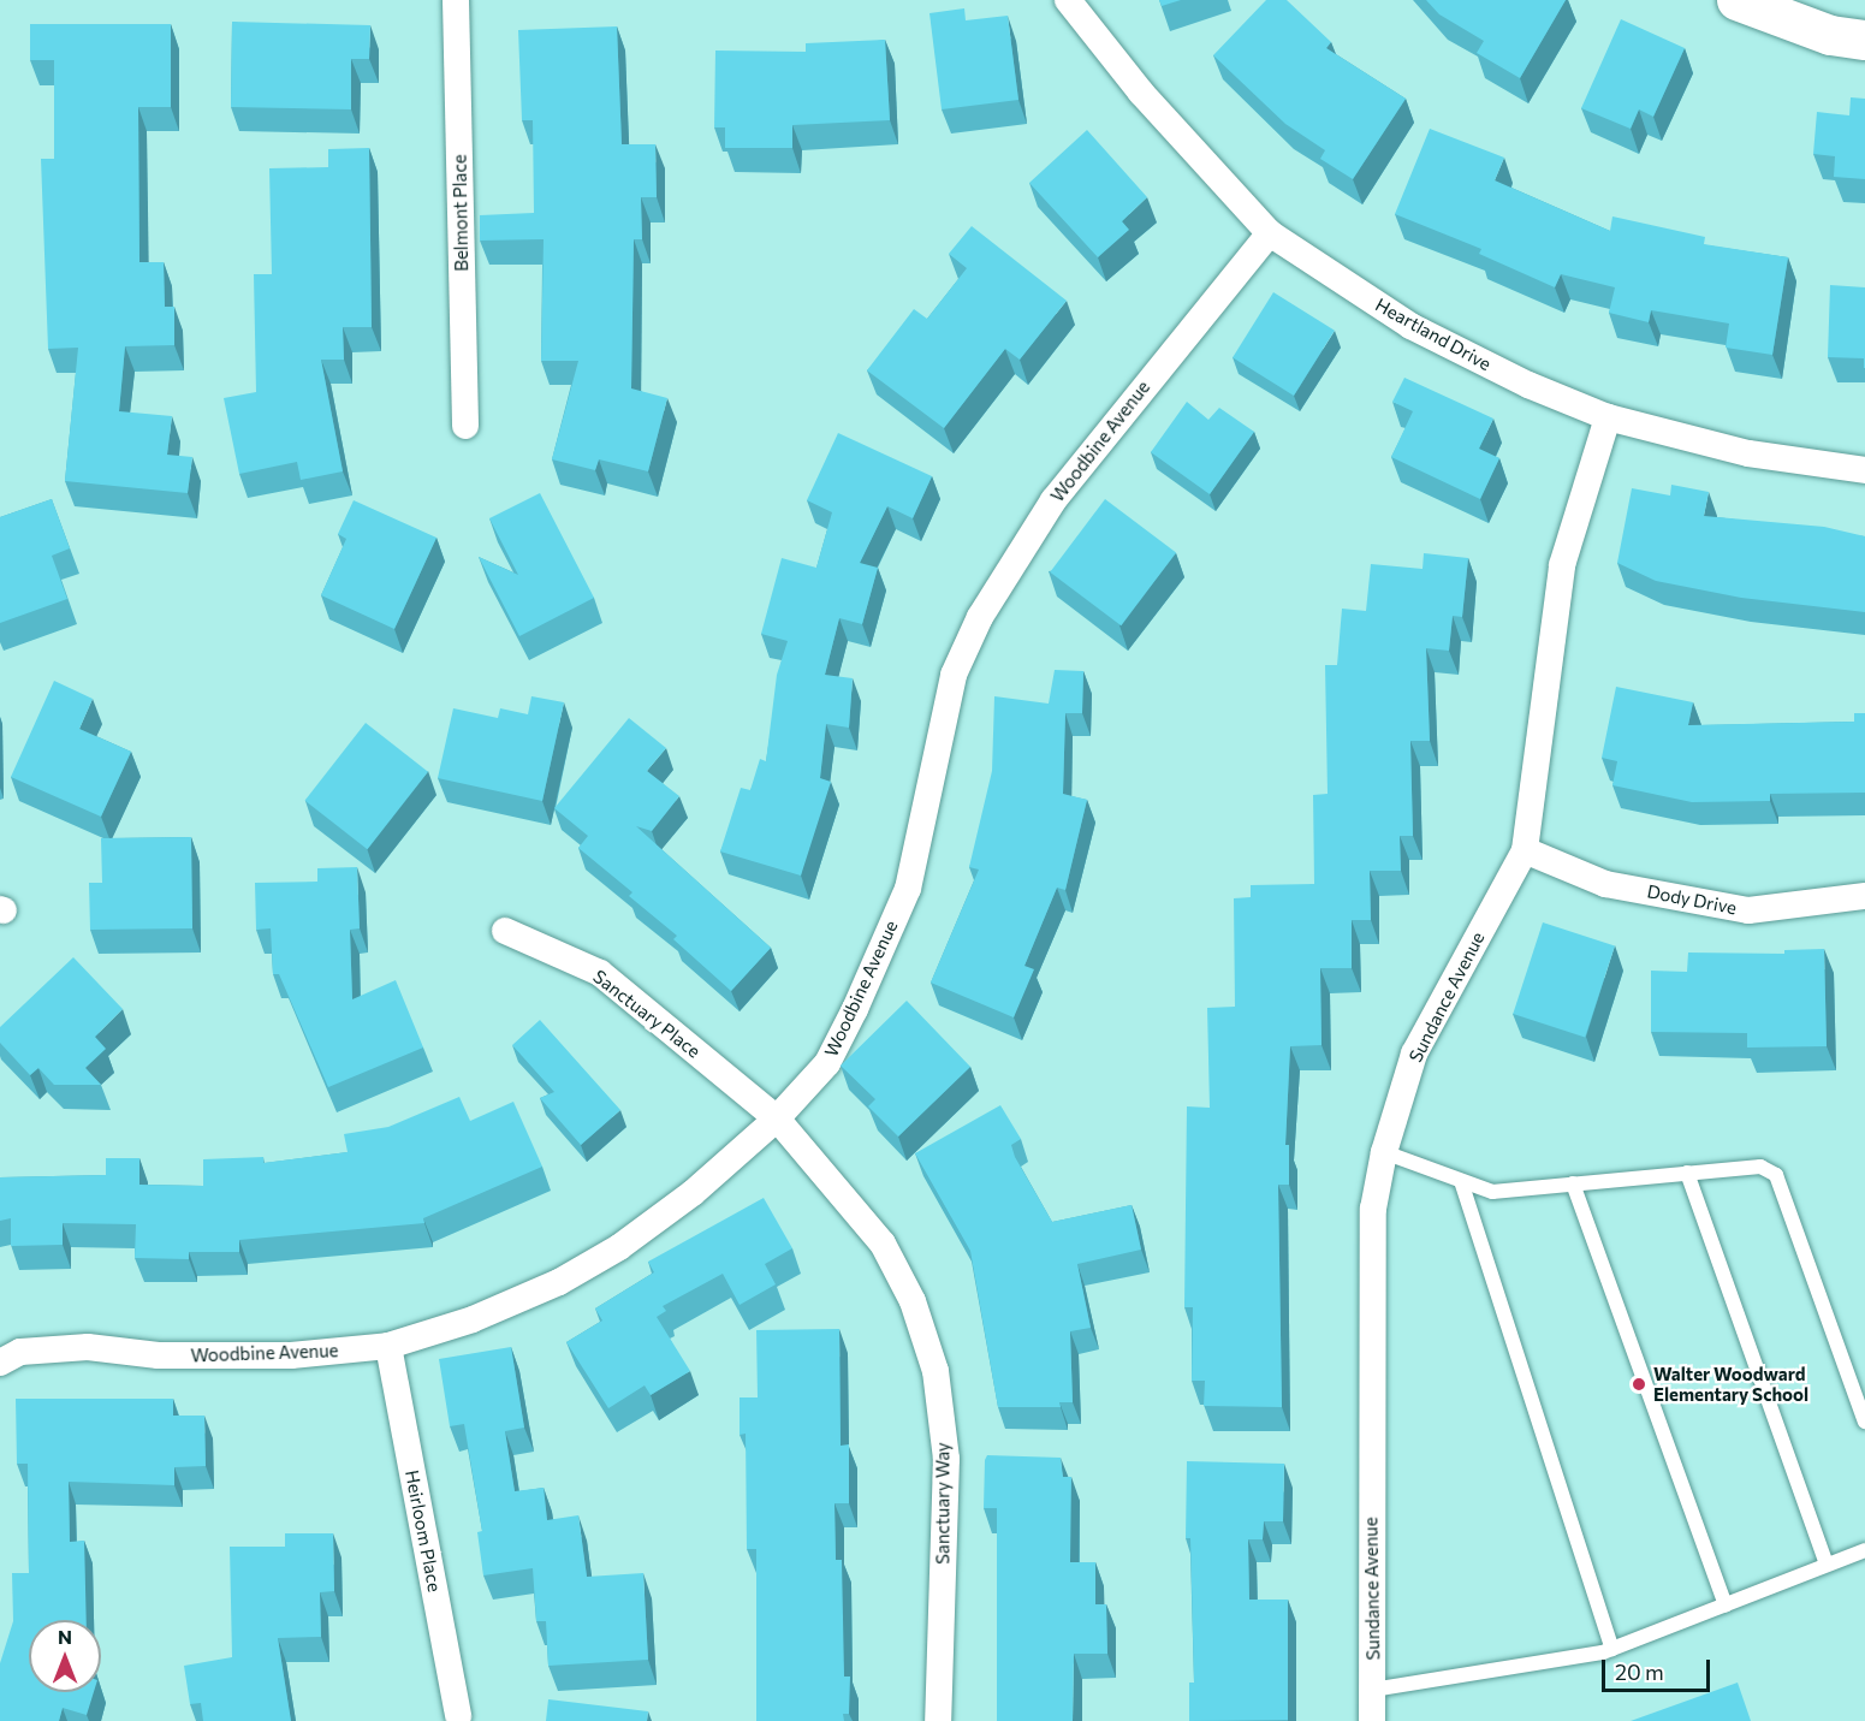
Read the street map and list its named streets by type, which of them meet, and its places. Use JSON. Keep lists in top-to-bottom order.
{
  "streets": {
    "street": [
      "Belmont Place",
      "Heartland Drive",
      "Woodbine Avenue",
      "Dody Drive",
      "Sundance Avenue",
      "Sanctuary Place",
      "Sanctuary Way",
      "Heirloom Place"
    ]
  },
  "crossings": [
    ["Heartland Drive", "Woodbine Avenue"],
    ["Heartland Drive", "Sundance Avenue"],
    ["Woodbine Avenue", "Sanctuary Place"],
    ["Woodbine Avenue", "Sanctuary Way"],
    ["Woodbine Avenue", "Heirloom Place"],
    ["Dody Drive", "Sundance Avenue"],
    ["Sanctuary Place", "Sanctuary Way"]
  ],
  "places": ["Walter Woodward Elementary School"],
  "scale_bar": "20 m",
  "north": "top"
}
